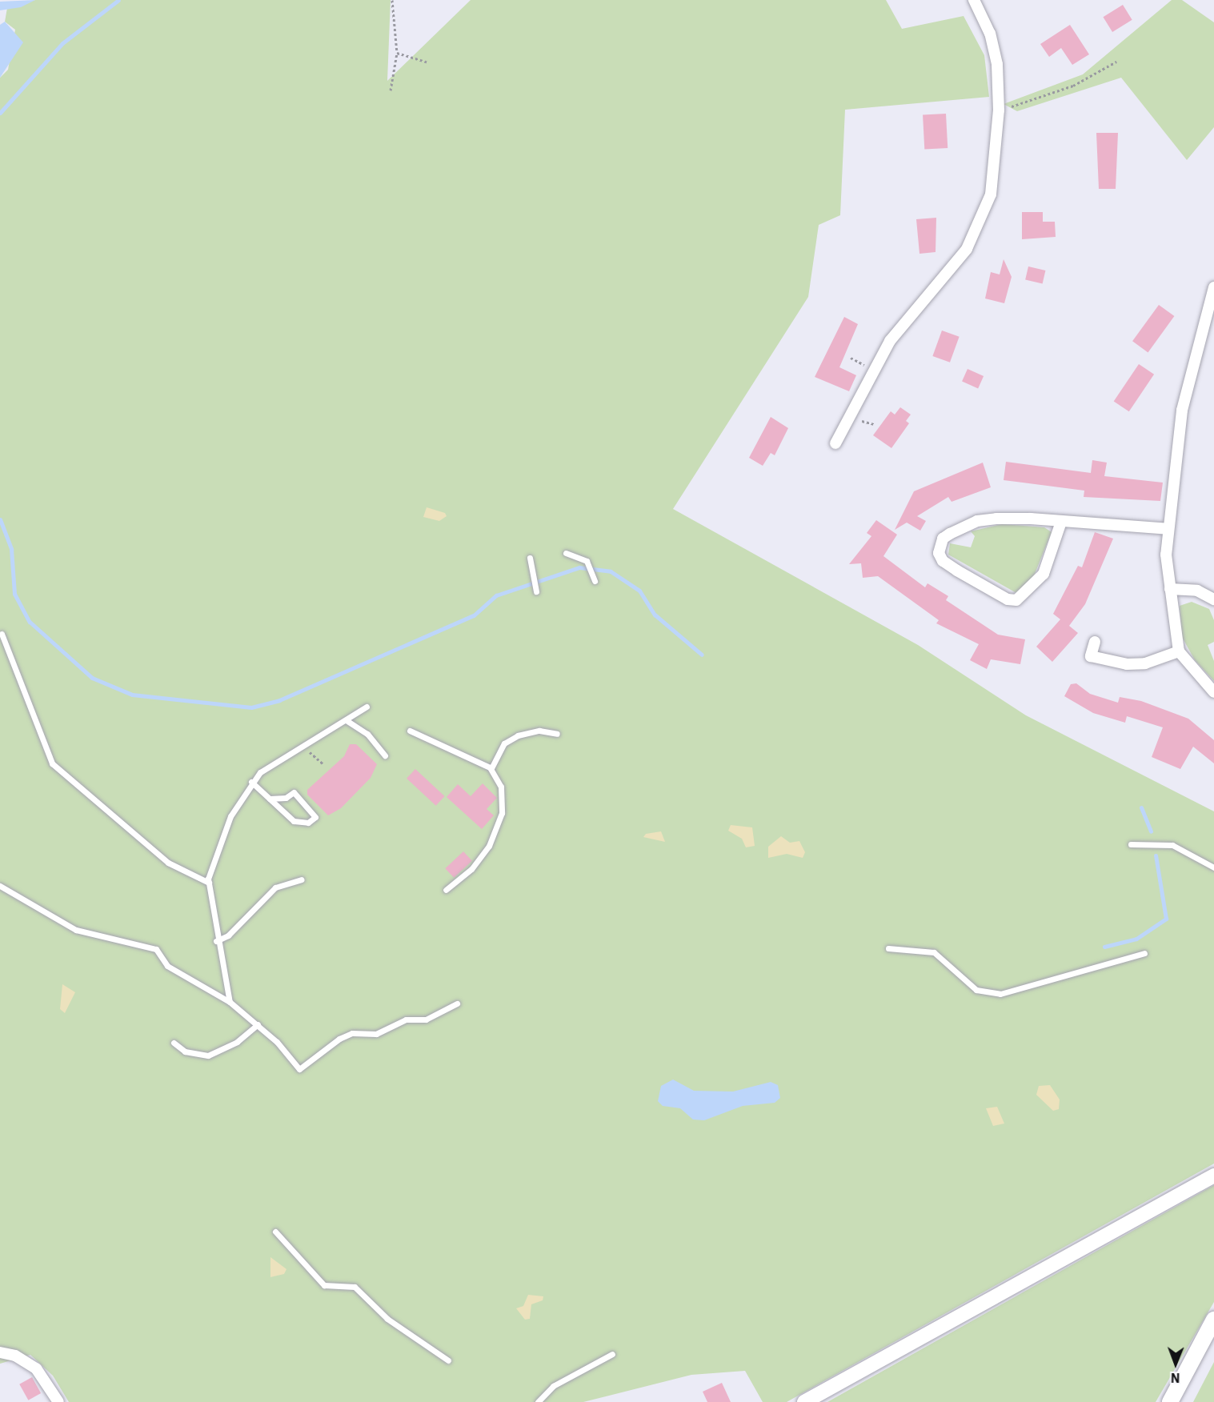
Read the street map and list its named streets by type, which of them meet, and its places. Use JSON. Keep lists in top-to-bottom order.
{
  "north": "bottom"
}
